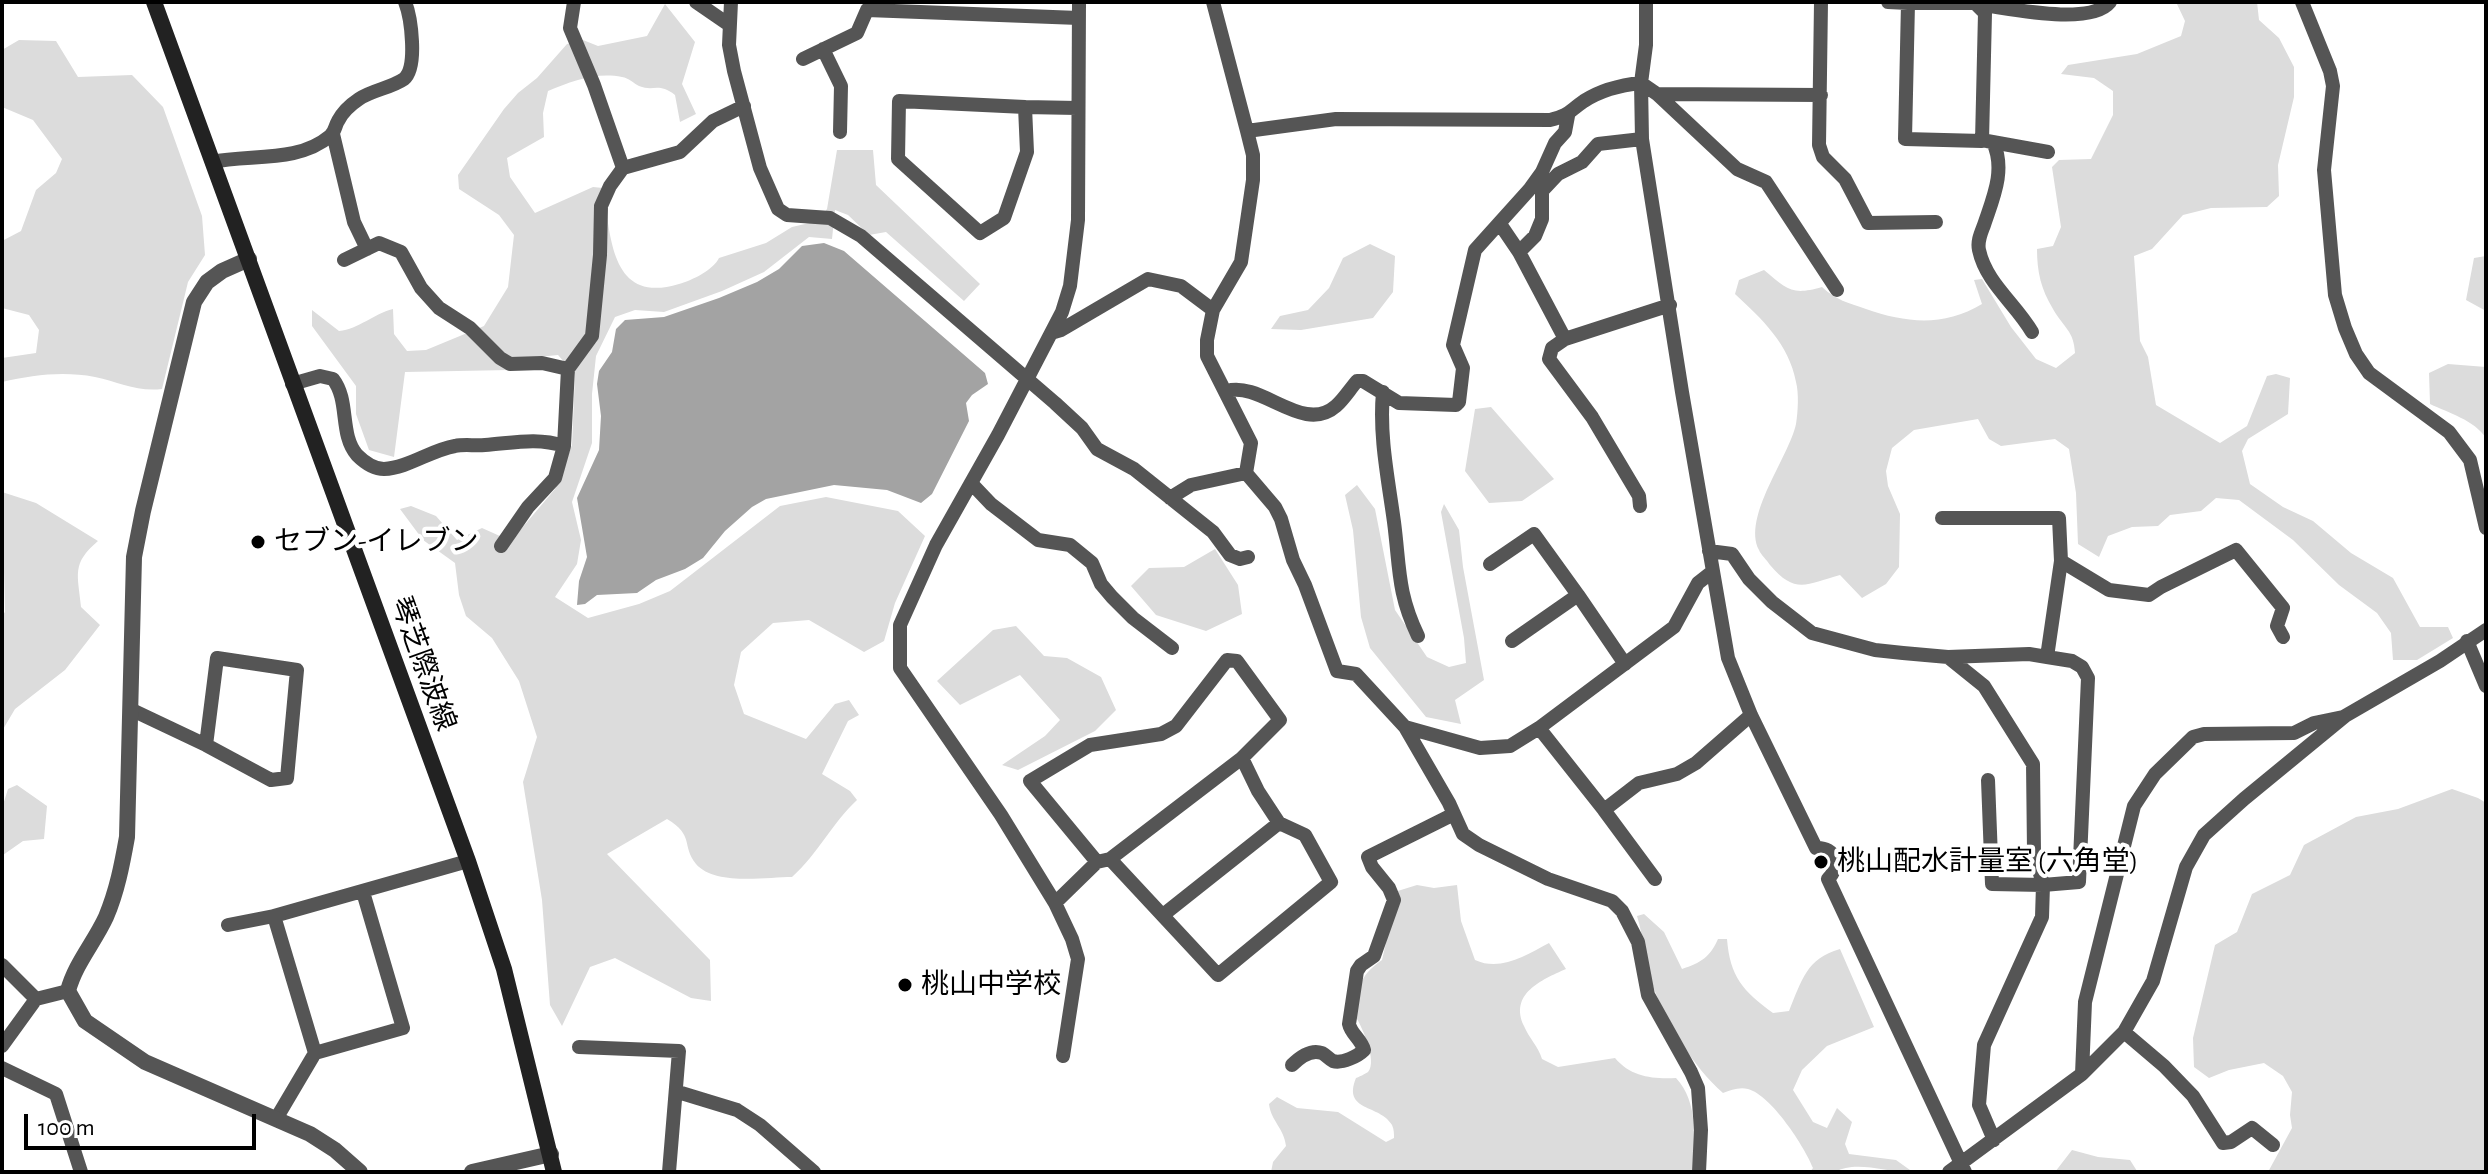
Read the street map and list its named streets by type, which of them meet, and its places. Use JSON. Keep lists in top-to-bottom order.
{
  "streets": {
    "main road": ["琴芝際波線"]
  },
  "places": ["セブン-イレブン", "桃山配水計量室 (六角堂)", "桃山中学校"],
  "scale_bar": "100 m"
}
